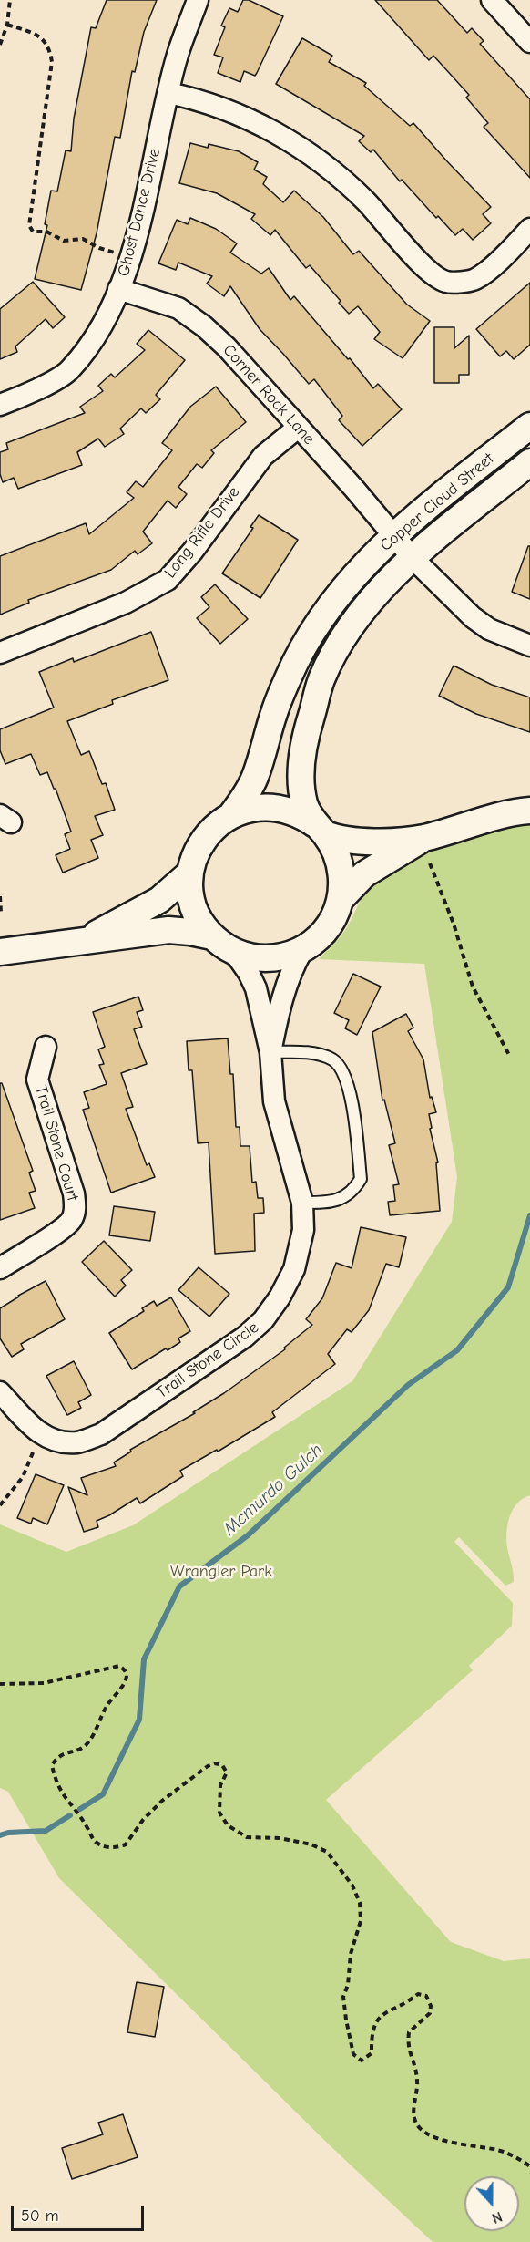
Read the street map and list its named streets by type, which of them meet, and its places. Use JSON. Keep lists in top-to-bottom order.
{
  "streets": {
    "street": [
      "Ghost Dance Drive",
      "Corner Rock Lane",
      "Copper Cloud Street",
      "Long Rifle Drive",
      "Trail Stone Court",
      "Trail Stone Circle"
    ]
  },
  "crossings": [
    ["Ghost Dance Drive", "Corner Rock Lane"],
    ["Corner Rock Lane", "Copper Cloud Street"],
    ["Corner Rock Lane", "Long Rifle Drive"],
    ["Copper Cloud Street", "Trail Stone Circle"]
  ],
  "water": ["Mcmurdo Gulch"],
  "parks": ["Wrangler Park"],
  "scale_bar": "50 m",
  "north": "bottom"
}
